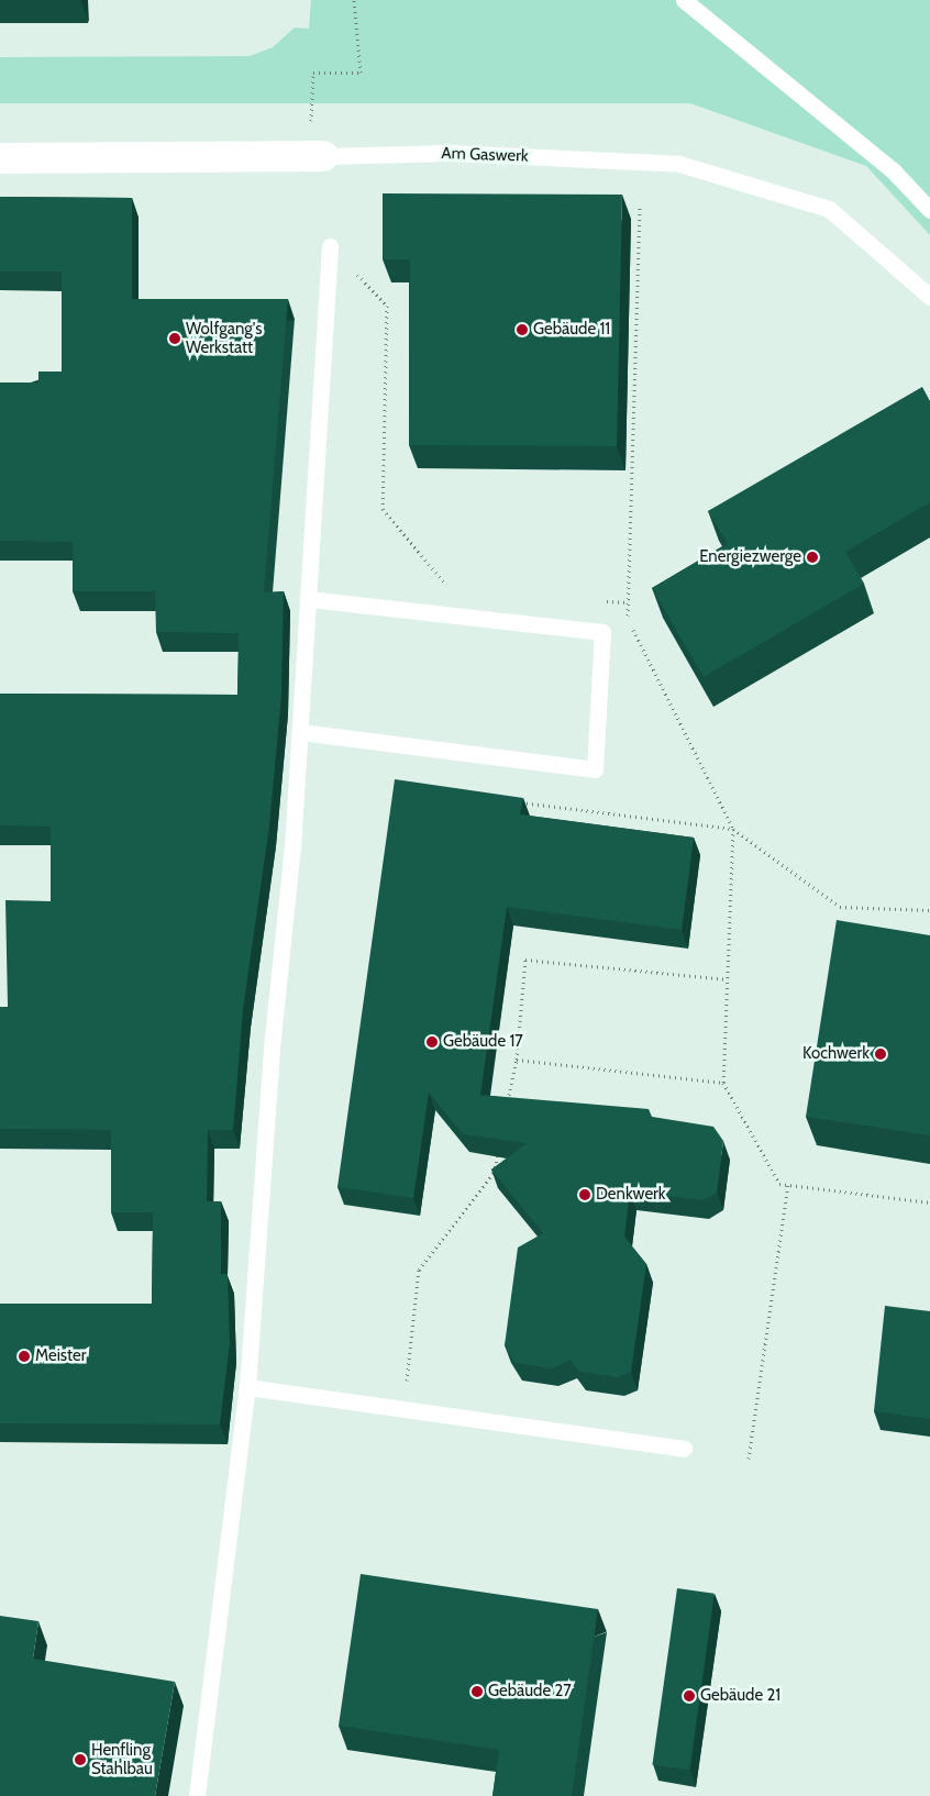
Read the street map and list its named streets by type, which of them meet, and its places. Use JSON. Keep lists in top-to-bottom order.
{
  "streets": {
    "street": ["Am Gaswerk"]
  },
  "places": [
    "Gebäude 11",
    "Wolfgang's Werkstatt",
    "Energiezwerge",
    "Gebäude 17",
    "Kochwerk",
    "Denkwerk",
    "Meister",
    "Gebäude 27",
    "Gebäude 21",
    "Henfling Stahlbau"
  ]
}
